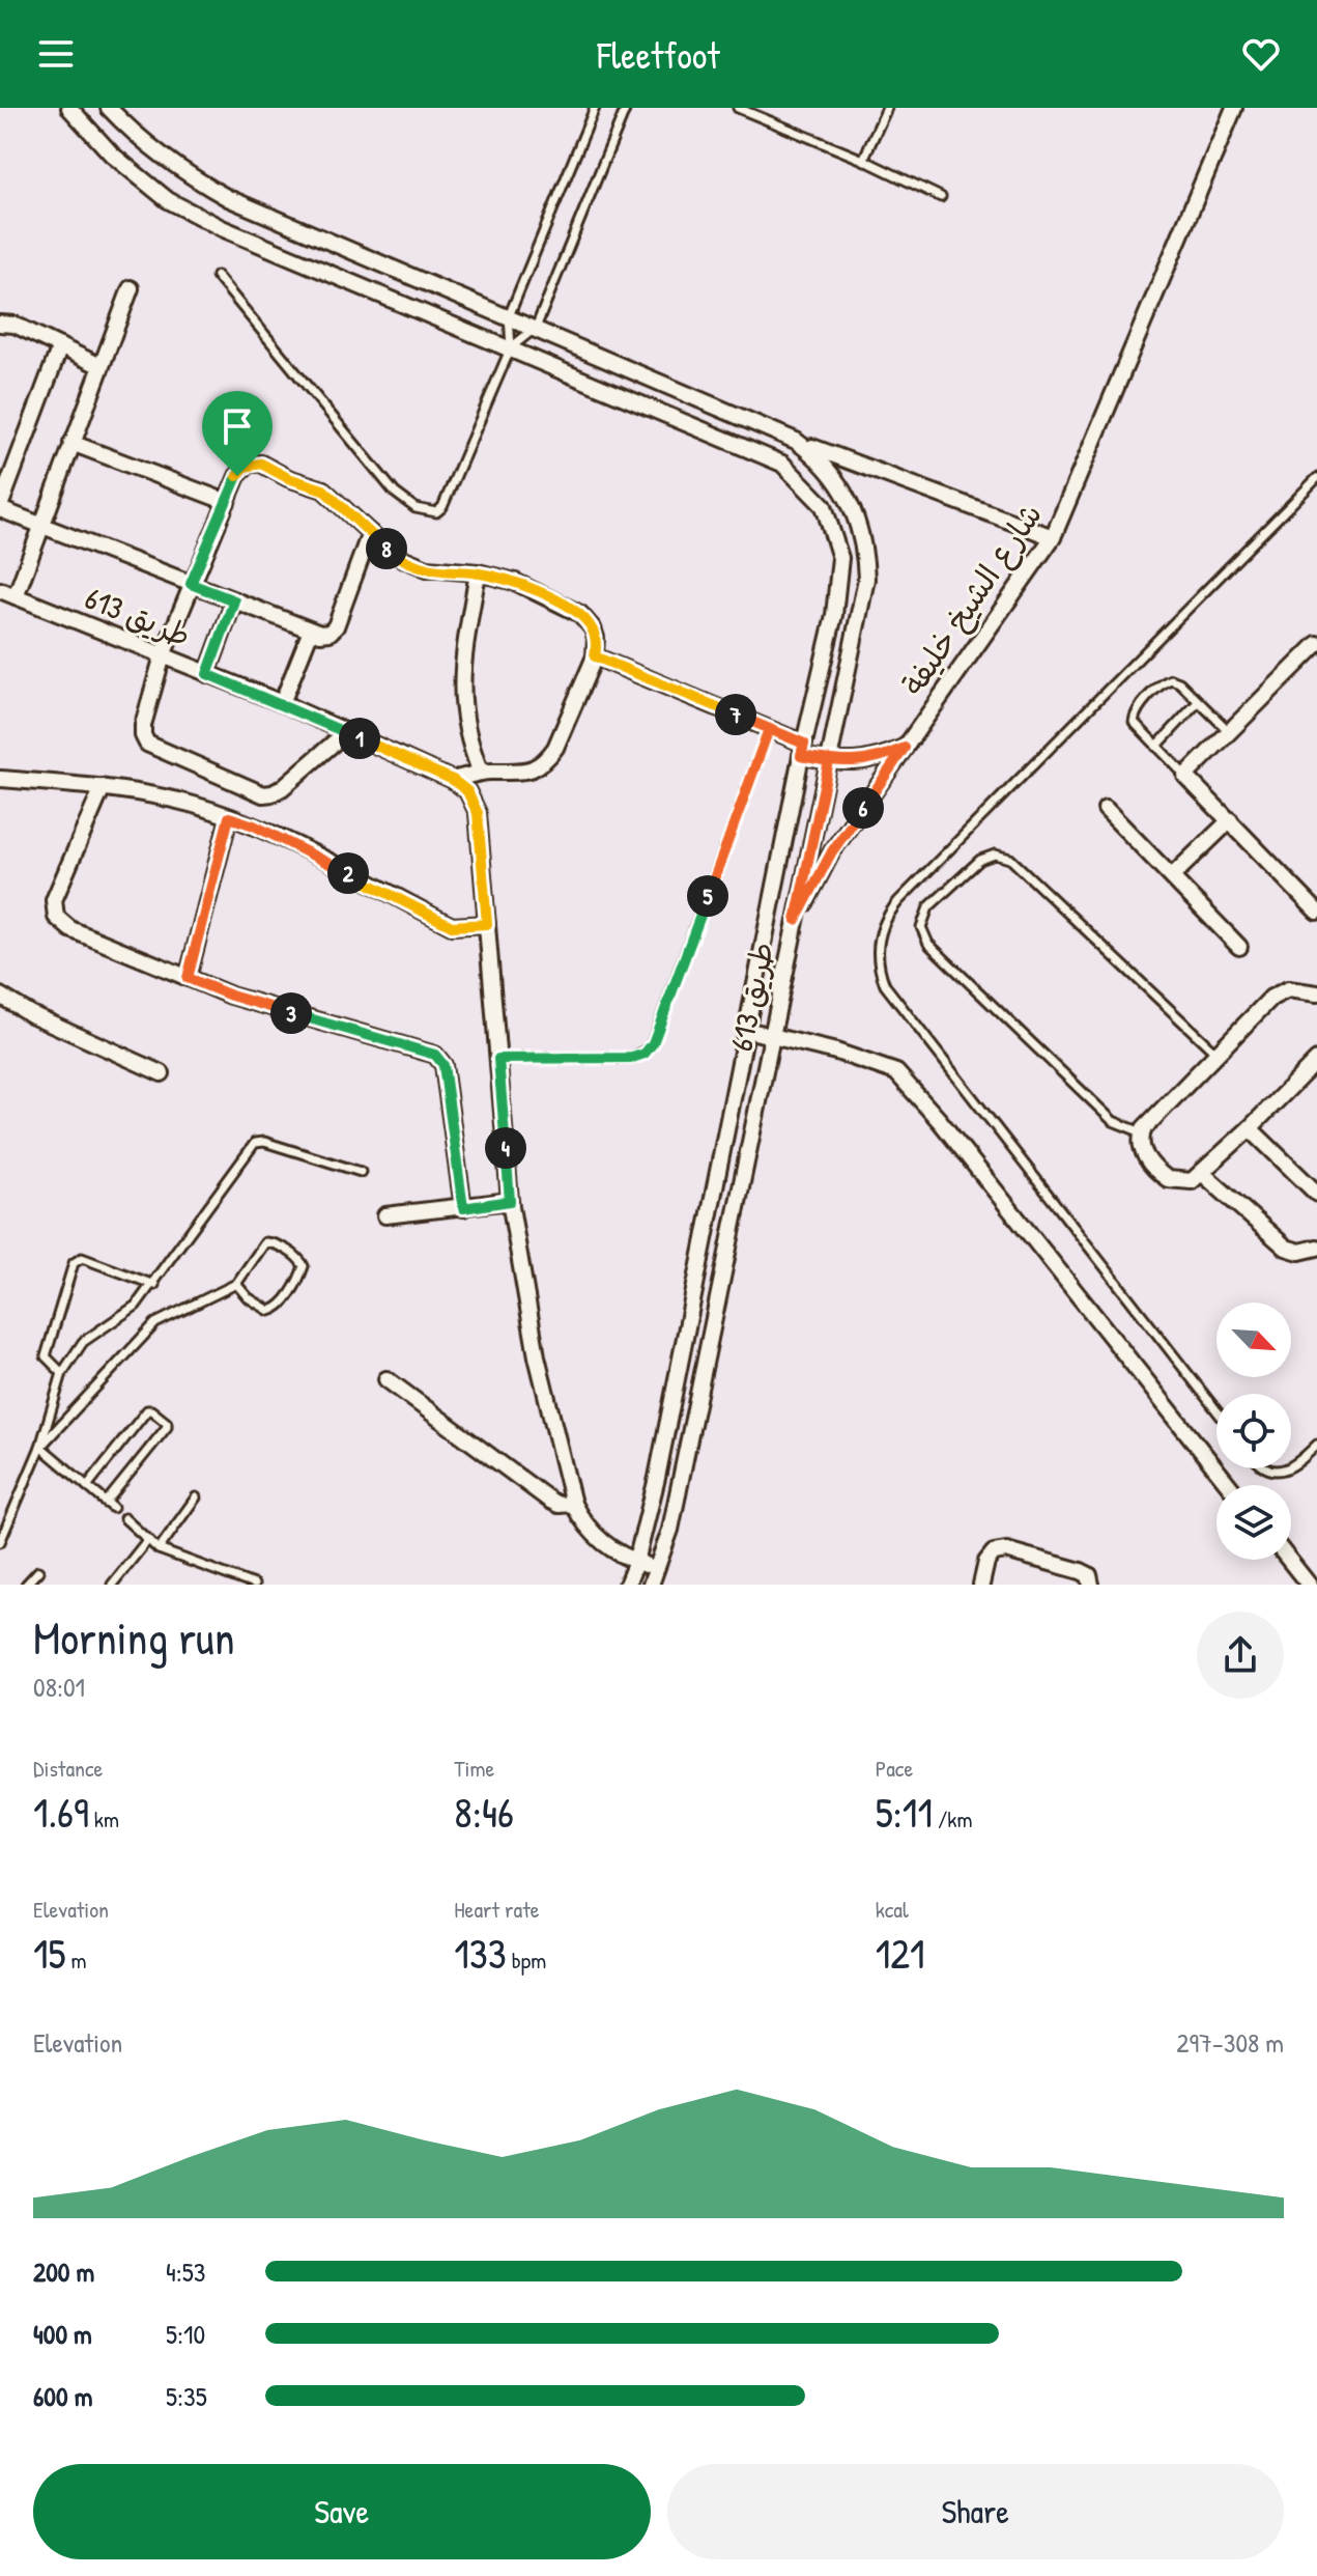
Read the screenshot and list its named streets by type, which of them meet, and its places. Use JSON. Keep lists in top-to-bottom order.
{
  "streets": {
    "street": ["شارع الشيخ خليفة", "طريق 613"]
  },
  "crossings": [
    ["شارع الشيخ خليفة", "طريق 613"]
  ],
  "north": "bottom right",
  "page": {
    "header": "Fleetfoot",
    "pins": [
      "8",
      "7",
      "1",
      "6",
      "2",
      "5",
      "3",
      "4"
    ],
    "heading": ["Morning run", "08:01"],
    "stats": [
      ["Distance", "1.69 km"],
      ["Time", "8:46"],
      ["Pace", "5:11 /km"],
      ["Elevation", "15 m"],
      ["Heart rate", "133 bpm"],
      ["kcal", "121"]
    ],
    "chart": ["Elevation", "297–308 m"],
    "list": [
      {
        "name": "200 m",
        "note": "4:53"
      },
      {
        "name": "400 m",
        "note": "5:10"
      },
      {
        "name": "600 m",
        "note": "5:35"
      }
    ],
    "buttons": ["Save", "Share"]
  }
}
